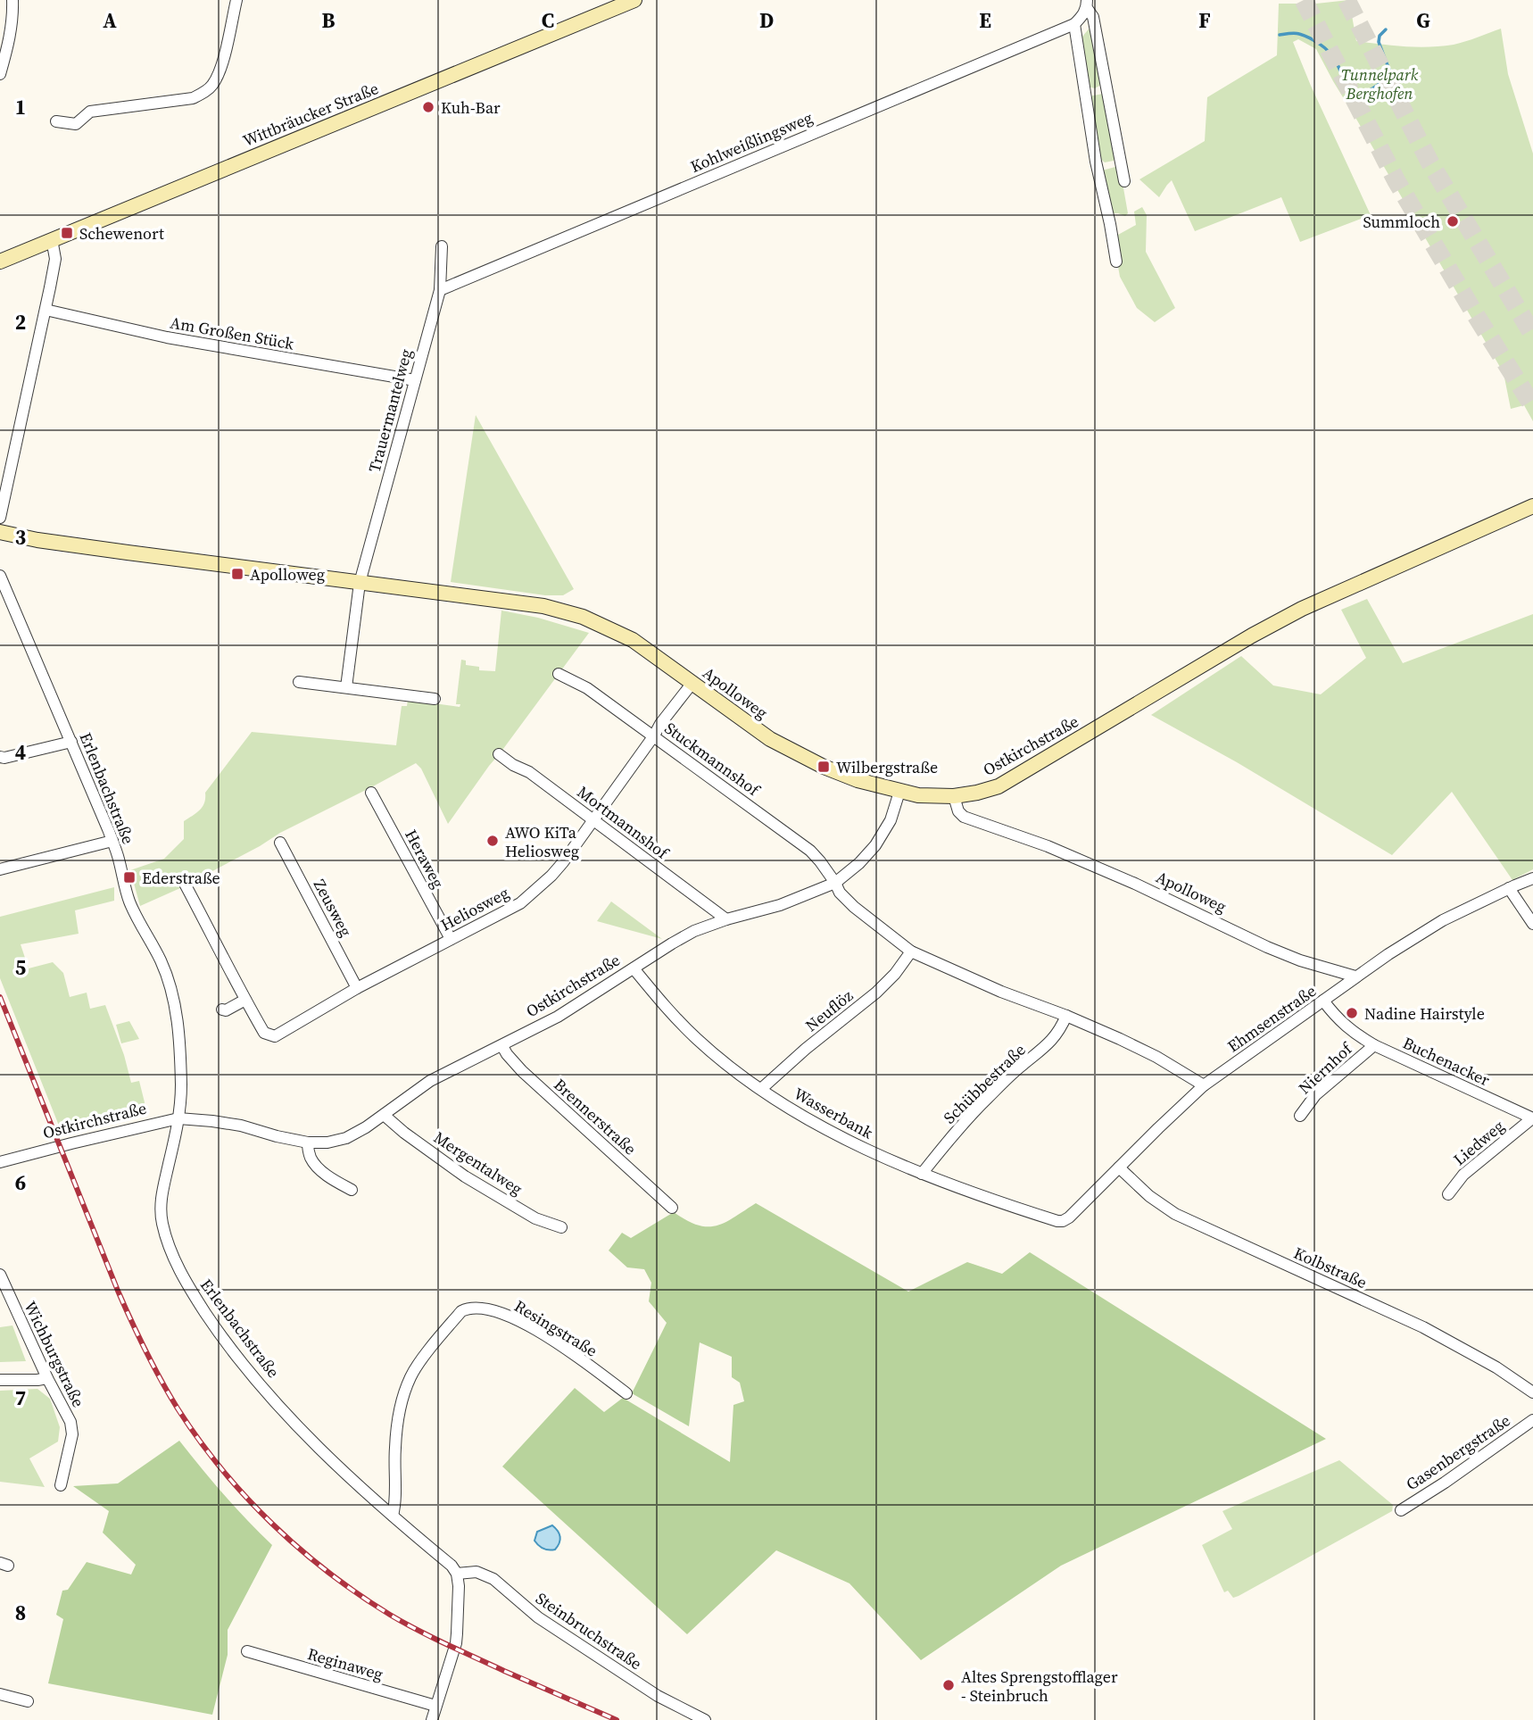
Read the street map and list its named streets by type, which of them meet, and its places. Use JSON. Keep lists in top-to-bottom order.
{
  "streets": {
    "street": [
      "Wittbräucker Straße",
      "Kohlweißlingsweg",
      "Am Großen Stück",
      "Trauermantelweg",
      "Apolloweg",
      "Ostkirchstraße",
      "Stuckmannshof",
      "Erlenbachstraße",
      "Mortmannshof",
      "Heraweg",
      "Zeusweg",
      "Heliosweg",
      "Neuflöz",
      "Ehmsenstraße",
      "Buchenacker",
      "Niernhof",
      "Schübbestraße",
      "Wasserbank",
      "Brennerstraße",
      "Liedweg",
      "Mergentalweg",
      "Kolbstraße",
      "Resingstraße",
      "Wichburgstraße",
      "Gasenbergstraße",
      "Steinbruchstraße",
      "Reginaweg"
    ]
  },
  "crossings": [
    ["Kohlweißlingsweg", "Trauermantelweg"],
    ["Am Großen Stück", "Trauermantelweg"],
    ["Trauermantelweg", "Apolloweg"],
    ["Apolloweg", "Ostkirchstraße"],
    ["Apolloweg", "Heliosweg"],
    ["Apolloweg", "Ehmsenstraße"],
    ["Ostkirchstraße", "Stuckmannshof"],
    ["Ostkirchstraße", "Erlenbachstraße"],
    ["Ostkirchstraße", "Mortmannshof"],
    ["Ostkirchstraße", "Wasserbank"],
    ["Ostkirchstraße", "Brennerstraße"],
    ["Ostkirchstraße", "Mergentalweg"],
    ["Stuckmannshof", "Heliosweg"],
    ["Erlenbachstraße", "Resingstraße"],
    ["Erlenbachstraße", "Steinbruchstraße"],
    ["Mortmannshof", "Heliosweg"],
    ["Heraweg", "Heliosweg"],
    ["Zeusweg", "Heliosweg"],
    ["Neuflöz", "Wasserbank"],
    ["Ehmsenstraße", "Buchenacker"],
    ["Ehmsenstraße", "Wasserbank"],
    ["Ehmsenstraße", "Kolbstraße"],
    ["Buchenacker", "Niernhof"],
    ["Buchenacker", "Liedweg"],
    ["Schübbestraße", "Wasserbank"]
  ],
  "parks": ["Tunnelpark Berghofen"],
  "places": {
    "other": [
      "Kuh-Bar",
      "Summloch",
      "AWO KiTa Heliosweg",
      "Nadine Hairstyle",
      "Altes Sprengstofflager - Steinbruch"
    ],
    "transit": [
      "Schewenort",
      "Apolloweg",
      "Wilbergstraße",
      "Ederstraße"
    ]
  },
  "grid": {
    "columns": [
      "A",
      "B",
      "C",
      "D",
      "E",
      "F",
      "G"
    ],
    "rows": [
      "1",
      "2",
      "3",
      "4",
      "5",
      "6",
      "7",
      "8"
    ]
  }
}
